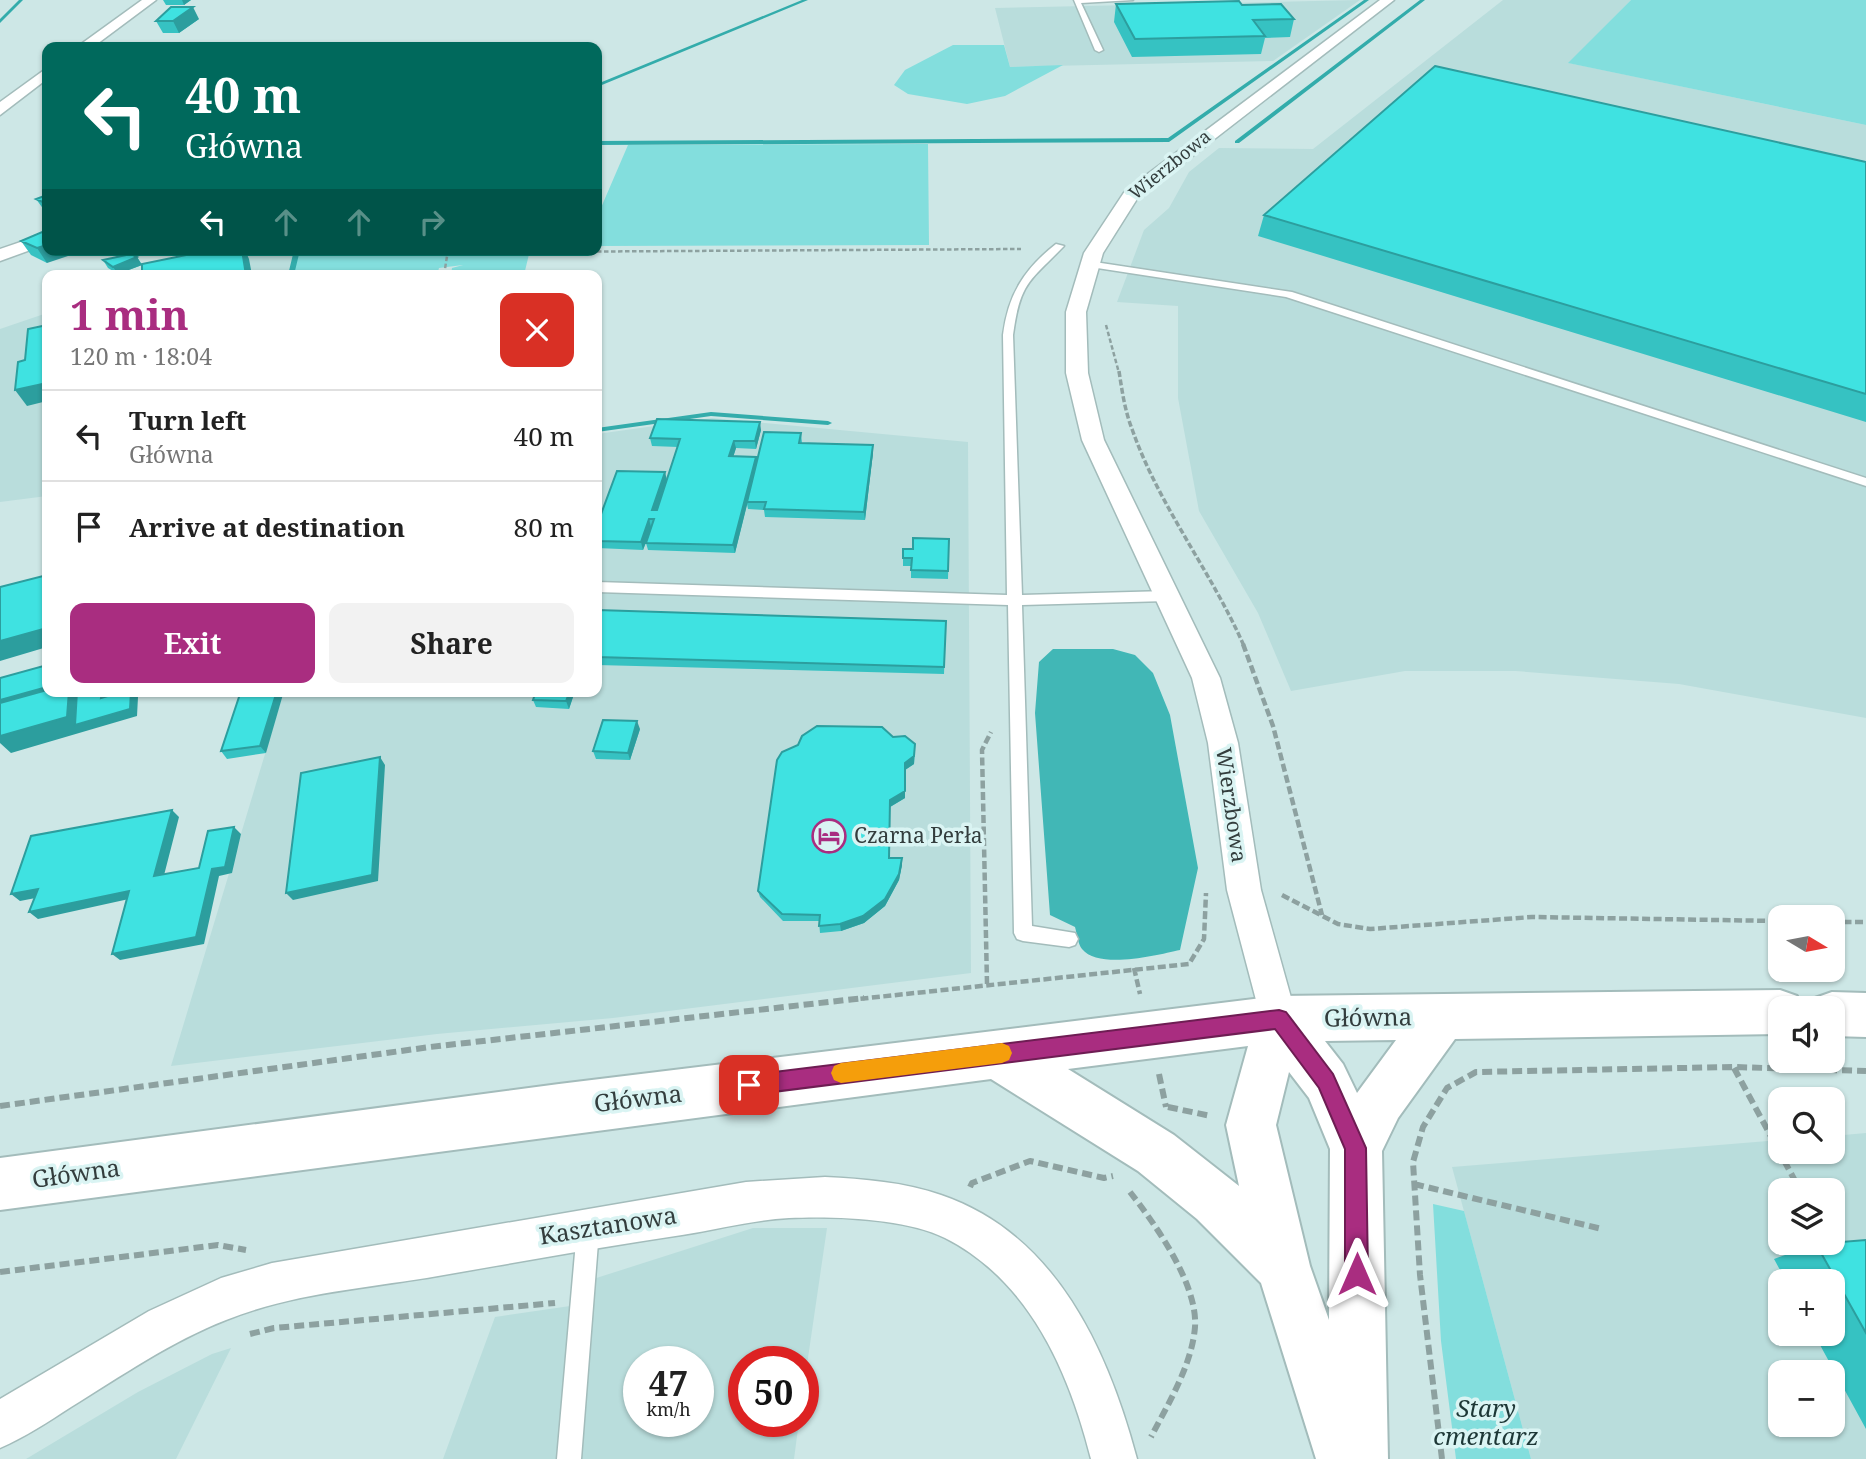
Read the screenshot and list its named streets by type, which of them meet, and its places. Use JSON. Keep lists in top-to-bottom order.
{
  "streets": {
    "main road": ["Główna"],
    "street": ["Wierzbowa", "Kasztanowa"]
  },
  "crossings": [
    ["Wierzbowa", "Główna"]
  ],
  "parks": ["Stary cmentarz"],
  "places": {
    "hotel": ["Czarna Perła"]
  },
  "north": "right",
  "page": {
    "turn": ["40 m", "Główna"],
    "heading": ["1 min", "120 m · 18:04"],
    "list": [
      {
        "name": "Turn left",
        "note": "Główna",
        "value": "40 m"
      },
      {
        "name": "Arrive at destination",
        "value": "80 m"
      }
    ],
    "buttons": ["Exit", "Share"],
    "map_buttons": ["+", "−"],
    "speed": "47 km/h",
    "limit": "50"
  }
}
